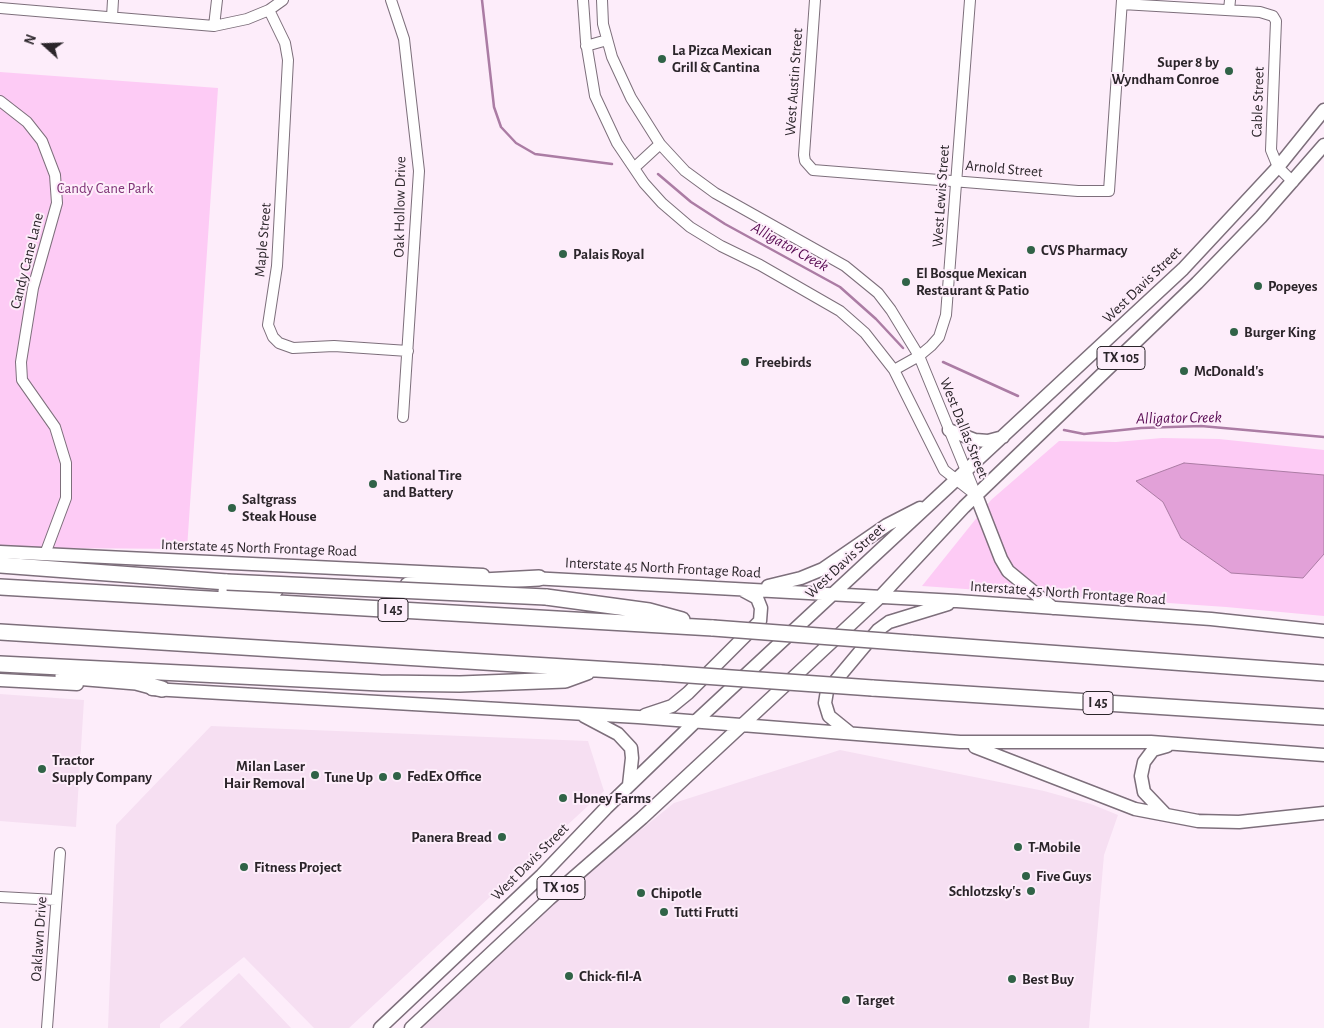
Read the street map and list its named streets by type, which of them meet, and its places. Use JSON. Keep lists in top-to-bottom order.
{
  "streets": {
    "highway": ["I 45"],
    "main road": ["West Davis Street", "TX 105", "Interstate 45 North Frontage Road"],
    "street": [
      "West Austin Street",
      "Cable Street",
      "Arnold Street",
      "West Lewis Street",
      "Oak Hollow Drive",
      "Maple Street",
      "Candy Cane Lane",
      "West Dallas Street",
      "Oaklawn Drive"
    ]
  },
  "crossings": [
    ["West Austin Street", "Arnold Street"],
    ["Cable Street", "West Davis Street"],
    ["Cable Street", "TX 105"],
    ["Arnold Street", "West Lewis Street"],
    ["West Lewis Street", "West Dallas Street"],
    ["Oak Hollow Drive", "Maple Street"],
    ["Candy Cane Lane", "Interstate 45 North Frontage Road"],
    ["West Davis Street", "West Dallas Street"],
    ["West Davis Street", "Interstate 45 North Frontage Road"],
    ["TX 105", "West Dallas Street"],
    ["TX 105", "Interstate 45 North Frontage Road"]
  ],
  "water": ["Alligator Creek"],
  "parks": ["Candy Cane Park"],
  "places": [
    "La Pizca Mexican Grill & Cantina",
    "Super 8 by Wyndham Conroe",
    "CVS Pharmacy",
    "Palais Royal",
    "El Bosque Mexican Restaurant & Patio",
    "Popeyes",
    "Burger King",
    "Freebirds",
    "McDonald's",
    "National Tire and Battery",
    "Saltgrass Steak House",
    "Tractor Supply Company",
    "Milan Laser Hair Removal",
    "FedEx Office",
    "Tune Up",
    "Honey Farms",
    "Panera Bread",
    "T-Mobile",
    "Fitness Project",
    "Five Guys",
    "Schlotzsky's",
    "Chipotle",
    "Tutti Frutti",
    "Chick-fil-A",
    "Best Buy",
    "Target"
  ],
  "north": "left"
}
